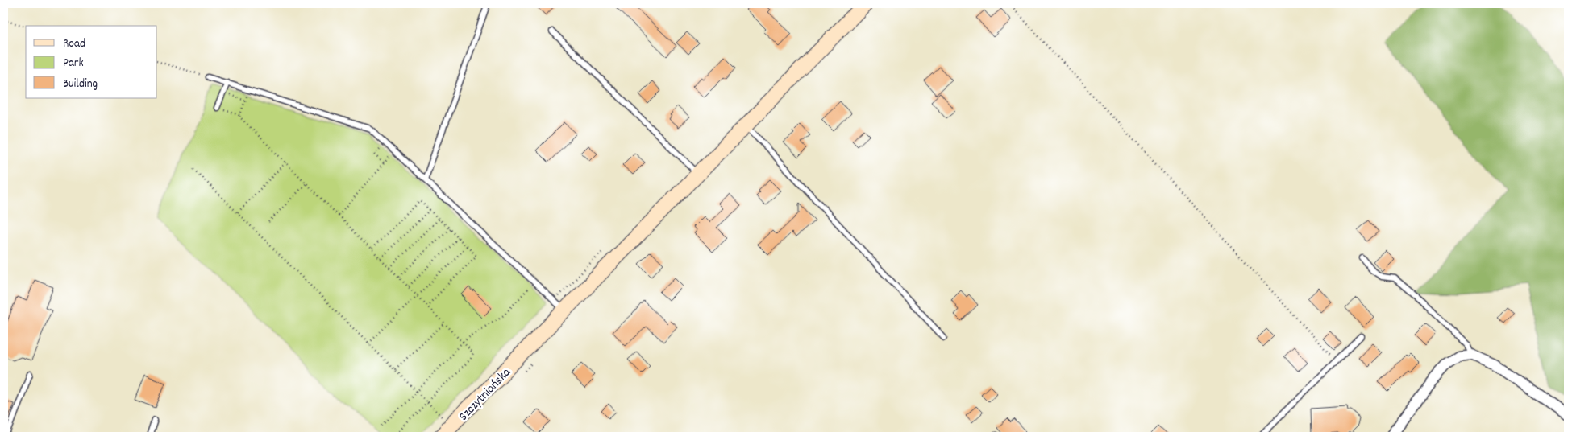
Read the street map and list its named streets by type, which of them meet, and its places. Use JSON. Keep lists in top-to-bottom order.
{
  "streets": {
    "street": ["Szczytniańska"]
  },
  "legend": ["Road", "Park", "Building"]
}
